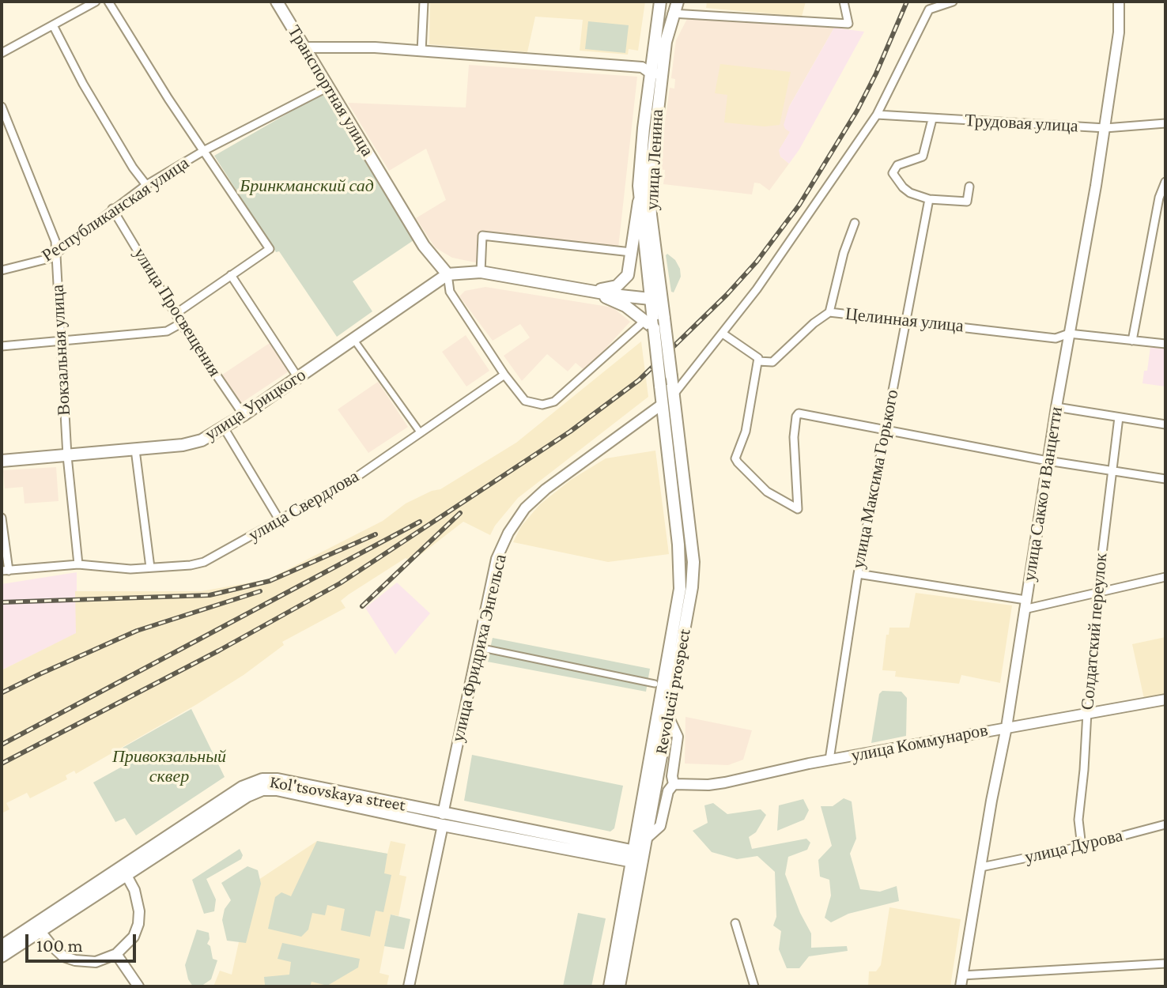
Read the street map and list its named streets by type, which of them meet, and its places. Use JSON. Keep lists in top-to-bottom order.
{
  "streets": {
    "main road": [
      "Транспортная улица",
      "улица Ленина",
      "улица Урицкого",
      "Revolucii prospect",
      "Kol'tsovskaya street"
    ],
    "street": [
      "Трудовая улица",
      "Республиканская улица",
      "улица Просвещения",
      "Целинная улица",
      "Вокзальная улица",
      "улица Максима Горького",
      "улица Сакко и Ванцетти",
      "улица Свердлова",
      "Солдатский переулок",
      "улица Фридриха Энгельса",
      "улица Коммунаров",
      "улица Дурова"
    ]
  },
  "crossings": [
    ["Транспортная улица", "Республиканская улица"],
    ["Транспортная улица", "улица Урицкого"],
    ["Трудовая улица", "улица Сакко и Ванцетти"],
    ["улица Ленина", "улица Фридриха Энгельса"],
    ["улица Ленина", "Revolucii prospect"],
    ["Республиканская улица", "улица Просвещения"],
    ["Республиканская улица", "Вокзальная улица"],
    ["улица Просвещения", "улица Урицкого"],
    ["Целинная улица", "улица Максима Горького"],
    ["Целинная улица", "улица Сакко и Ванцетти"],
    ["Вокзальная улица", "улица Урицкого"],
    ["Вокзальная улица", "улица Свердлова"],
    ["улица Максима Горького", "улица Коммунаров"],
    ["улица Сакко и Ванцетти", "улица Коммунаров"],
    ["улица Сакко и Ванцетти", "улица Дурова"],
    ["Солдатский переулок", "улица Коммунаров"],
    ["Солдатский переулок", "улица Дурова"],
    ["улица Фридриха Энгельса", "Revolucii prospect"],
    ["улица Фридриха Энгельса", "Kol'tsovskaya street"],
    ["Revolucii prospect", "Kol'tsovskaya street"]
  ],
  "parks": ["Бринкманский сад", "Привокзальный сквер"],
  "scale_bar": "100 m"
}
